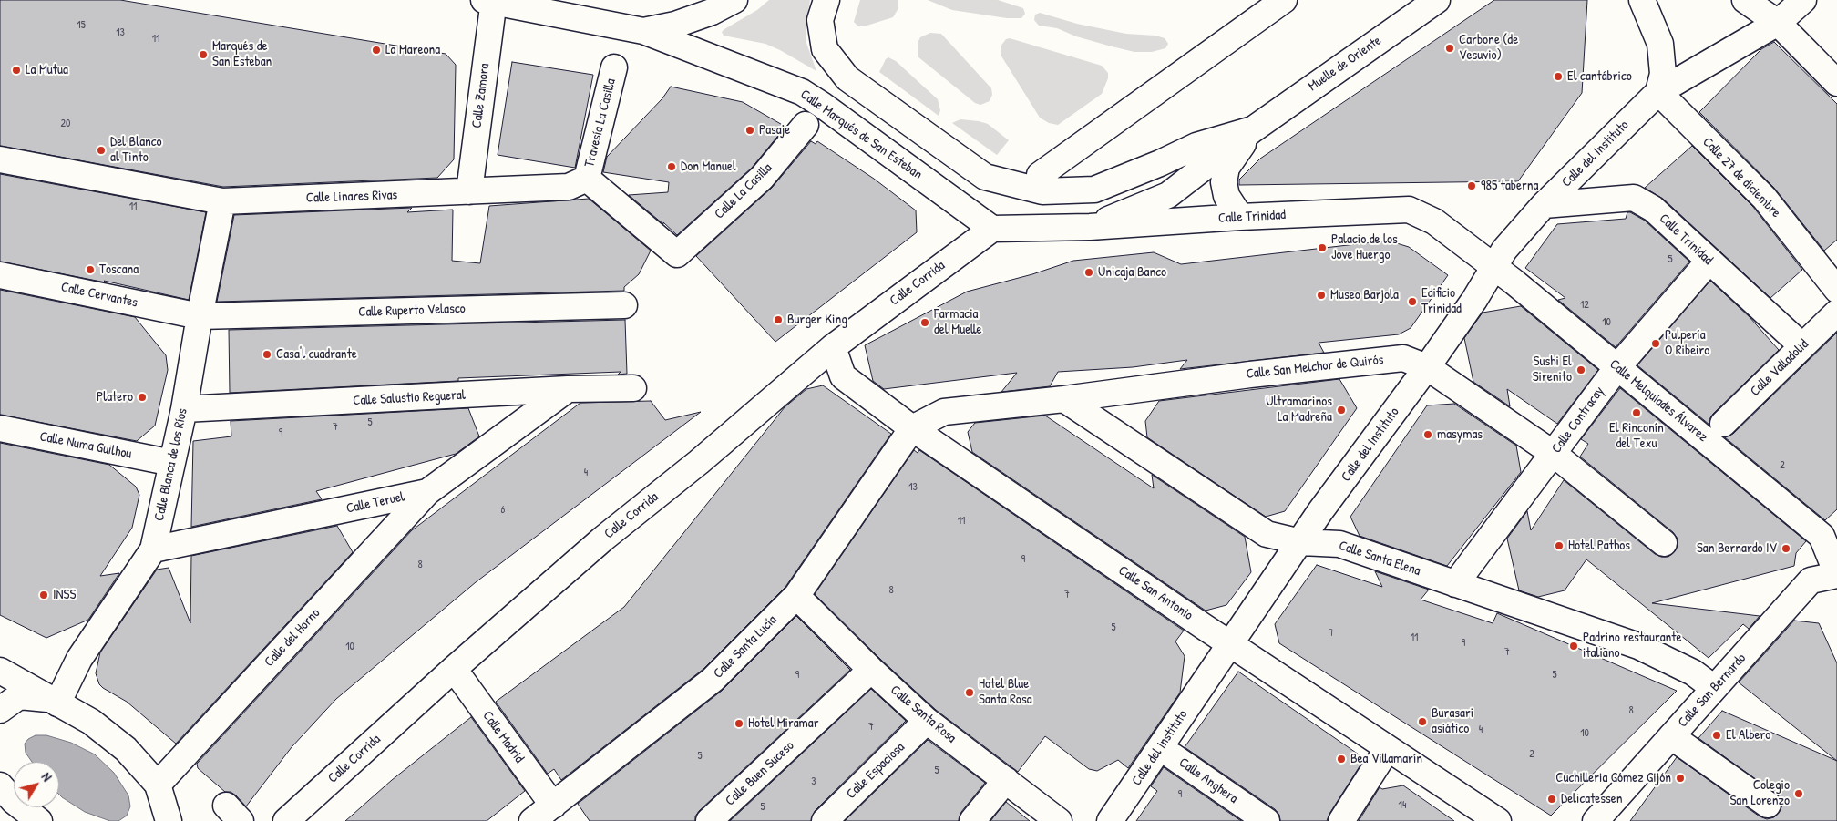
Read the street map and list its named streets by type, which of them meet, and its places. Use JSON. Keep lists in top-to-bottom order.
{
  "streets": {
    "street": [
      "Muelle de Oriente",
      "Calle Zamora",
      "Travesía La Casilla",
      "Calle Marqués de San Esteban",
      "Calle del Instituto",
      "Calle 27 de diciembre",
      "Calle La Casilla",
      "Calle Linares Rivas",
      "Calle Trinidad",
      "Calle Corrida",
      "Calle Cervantes",
      "Calle Ruperto Velasco",
      "Calle San Melchor de Quirós",
      "Calle Valladolid",
      "Calle Salustio Regueral",
      "Calle Melquiades Álvarez",
      "Calle Contracay",
      "Calle Numa Guilhou",
      "Calle Blanca de los Ríos",
      "Calle Teruel",
      "Calle Santa Elena",
      "Calle San Antonio",
      "Calle del Horno",
      "Calle Santa Lucía",
      "Calle San Bernardo",
      "Calle Santa Rosa",
      "Calle Madrid",
      "Calle Espaciosa",
      "Calle Buen Suceso",
      "Calle Anghera"
    ]
  },
  "crossings": [
    ["Muelle de Oriente", "Calle Trinidad"],
    ["Calle Zamora", "Calle Marqués de San Esteban"],
    ["Calle Zamora", "Calle Linares Rivas"],
    ["Travesía La Casilla", "Calle La Casilla"],
    ["Travesía La Casilla", "Calle Linares Rivas"],
    ["Calle Marqués de San Esteban", "Calle Trinidad"],
    ["Calle Marqués de San Esteban", "Calle Corrida"],
    ["Calle del Instituto", "Calle 27 de diciembre"],
    ["Calle del Instituto", "Calle Trinidad"],
    ["Calle del Instituto", "Calle San Melchor de Quirós"],
    ["Calle del Instituto", "Calle Melquiades Álvarez"],
    ["Calle del Instituto", "Calle Santa Elena"],
    ["Calle del Instituto", "Calle San Antonio"],
    ["Calle La Casilla", "Calle Linares Rivas"],
    ["Calle Linares Rivas", "Calle Blanca de los Ríos"],
    ["Calle Trinidad", "Calle Corrida"],
    ["Calle Trinidad", "Calle Valladolid"],
    ["Calle Trinidad", "Calle Melquiades Álvarez"],
    ["Calle Trinidad", "Calle Contracay"],
    ["Calle Corrida", "Calle San Antonio"],
    ["Calle Corrida", "Calle Madrid"],
    ["Calle Cervantes", "Calle Ruperto Velasco"],
    ["Calle Cervantes", "Calle Blanca de los Ríos"],
    ["Calle Ruperto Velasco", "Calle Blanca de los Ríos"],
    ["Calle San Melchor de Quirós", "Calle Contracay"],
    ["Calle San Melchor de Quirós", "Calle Santa Elena"],
    ["Calle San Melchor de Quirós", "Calle San Antonio"],
    ["Calle San Melchor de Quirós", "Calle Santa Lucía"],
    ["Calle Salustio Regueral", "Calle Blanca de los Ríos"],
    ["Calle Salustio Regueral", "Calle Teruel"],
    ["Calle Melquiades Álvarez", "Calle Contracay"],
    ["Calle Melquiades Álvarez", "Calle San Bernardo"],
    ["Calle Contracay", "Calle Santa Elena"],
    ["Calle Numa Guilhou", "Calle Blanca de los Ríos"],
    ["Calle Blanca de los Ríos", "Calle Teruel"],
    ["Calle Teruel", "Calle del Horno"],
    ["Calle Santa Elena", "Calle San Bernardo"],
    ["Calle San Antonio", "Calle Santa Lucía"],
    ["Calle Santa Lucía", "Calle Santa Rosa"],
    ["Calle Santa Lucía", "Calle Madrid"],
    ["Calle Santa Rosa", "Calle Espaciosa"],
    ["Calle Santa Rosa", "Calle Buen Suceso"]
  ],
  "places": [
    "Carbone (de Vesuvio)",
    "La Mareona",
    "Marqués de San Esteban",
    "La Mutua",
    "El cantábrico",
    "Pasaje",
    "Del Blanco al Tinto",
    "Don Manuel",
    "985 taberna",
    "Palacio de los Jove Huergo",
    "Toscana",
    "Unicaja Banco",
    "Museo Barjola",
    "Edificio Trinidad",
    "Burger King",
    "Farmacia del Muelle",
    "Pulpería O Ribeiro",
    "Casa'l cuadrante",
    "Sushi El Sirenito",
    "Platero",
    "Ultramarinos La Madreña",
    "El Rinconín del Texu",
    "masymas",
    "Hotel Pathos",
    "San Bernardo IV",
    "INSS",
    "Padrino restaurante italiano",
    "Hotel Blue Santa Rosa",
    "Burasari asiático",
    "Hotel Miramar",
    "El Albero",
    "Bea Villamarín",
    "Cuchilleria Gómez Gijón",
    "Colegio San Lorenzo",
    "Delicatessen"
  ],
  "house_numbers": [
    "15",
    "13",
    "11",
    "20",
    "11",
    "5",
    "12",
    "10",
    "5",
    "7",
    "9",
    "2",
    "4",
    "13",
    "6",
    "11",
    "9",
    "8",
    "8",
    "7",
    "5",
    "7",
    "11",
    "9",
    "10",
    "7",
    "9",
    "5",
    "8",
    "7",
    "4",
    "10",
    "2",
    "5",
    "5",
    "3",
    "9",
    "14",
    "5"
  ],
  "north": "top right"
}
